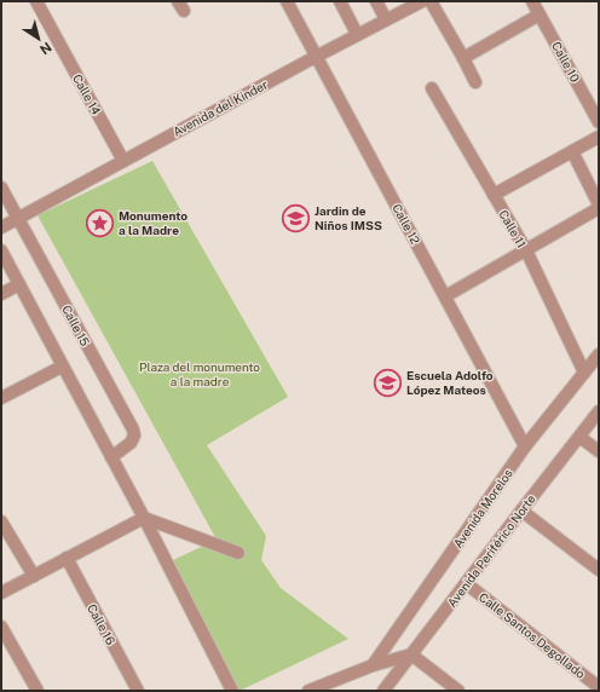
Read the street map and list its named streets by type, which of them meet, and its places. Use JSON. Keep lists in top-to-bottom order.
{
  "streets": {
    "street": [
      "Calle 10",
      "Calle 14",
      "Avenida del Kinder",
      "Calle 12",
      "Calle 11",
      "Calle 15",
      "Avenida Morelos",
      "Avenida Periférico Norte",
      "Calle 16",
      "Calle Santos Degollado"
    ]
  },
  "crossings": [
    ["Calle 14", "Avenida del Kinder"],
    ["Avenida del Kinder", "Calle 12"],
    ["Avenida del Kinder", "Calle 15"],
    ["Calle 12", "Avenida Morelos"],
    ["Calle 11", "Avenida Morelos"],
    ["Avenida Periférico Norte", "Calle Santos Degollado"]
  ],
  "parks": ["Plaza del monumento a la madre"],
  "places": {
    "school or university": ["Jardin de Niños IMSS", "Escuela Adolfo López Mateos"],
    "place": ["Monumento a la Madre"]
  },
  "north": "bottom right"
}
